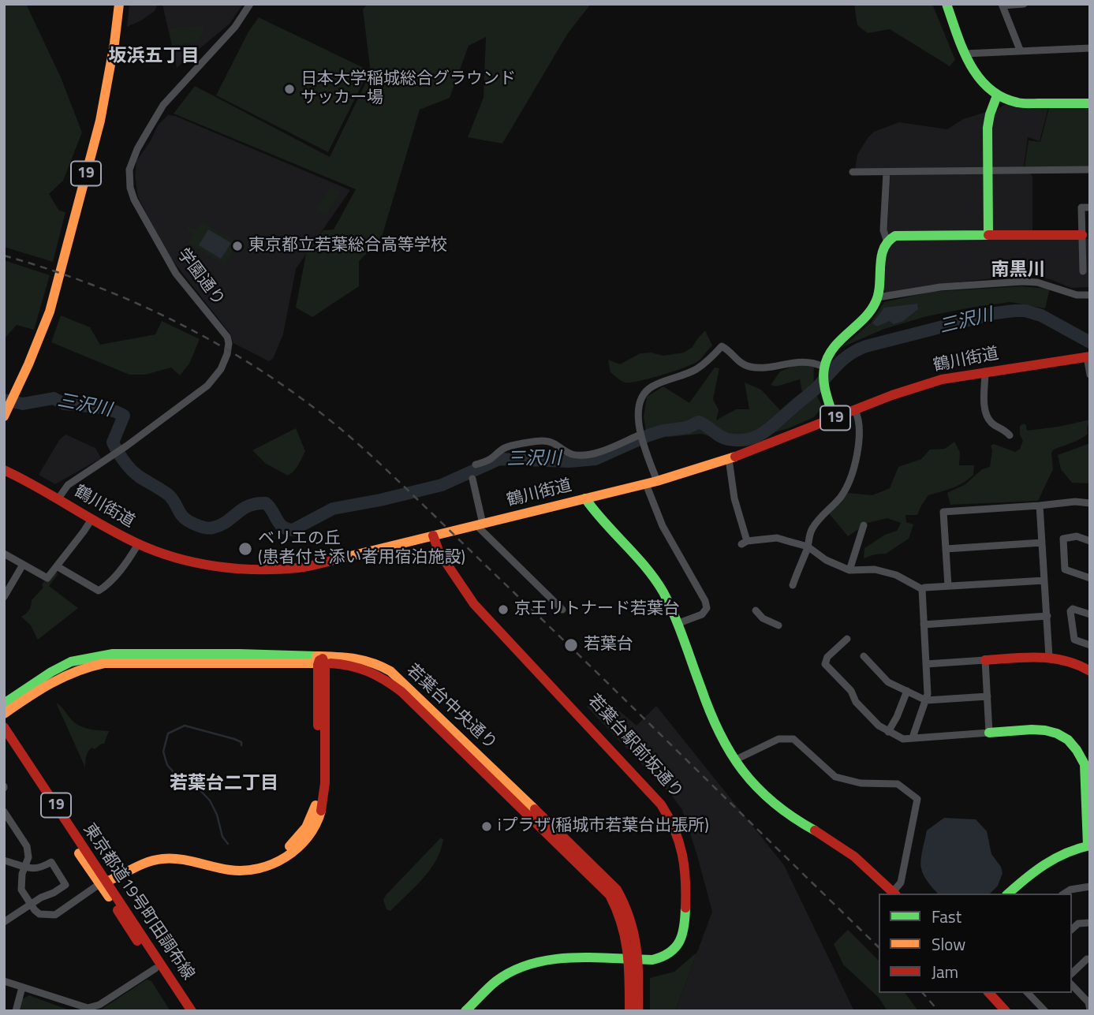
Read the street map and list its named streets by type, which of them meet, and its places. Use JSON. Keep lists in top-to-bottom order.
{
  "streets": {
    "street": [
      "19",
      "学園通り",
      "鶴川街道",
      "若葉台中央通り",
      "若葉台駅前坂通り",
      "東京都道19号町田調布線"
    ]
  },
  "crossings": [
    ["学園通り", "鶴川街道"],
    ["若葉台中央通り", "若葉台駅前坂通り"]
  ],
  "districts": ["坂浜五丁目", "南黒川", "若葉台二丁目"],
  "water": ["三沢川"],
  "places": [
    "日本大学稲城総合グラウンド サッカー場",
    "東京都立若葉総合高等学校",
    "ベリエの丘 (患者付き添い者用宿泊施設)",
    "京王リトナード若葉台",
    "若葉台",
    "iプラザ(稲城市若葉台出張所)"
  ],
  "legend": ["Fast", "Slow", "Jam"]
}
